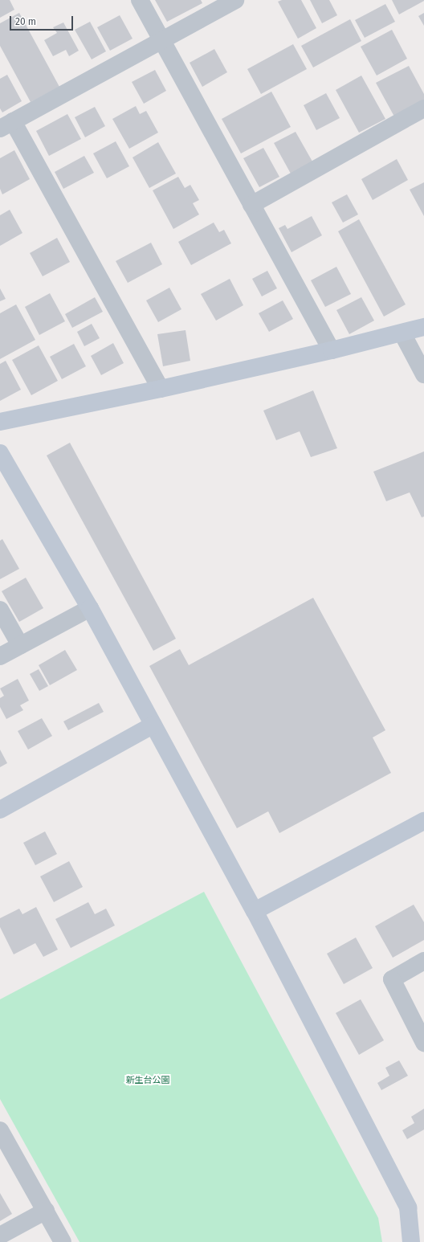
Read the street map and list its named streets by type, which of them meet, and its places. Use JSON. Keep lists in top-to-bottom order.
{
  "parks": ["新生台公園"],
  "scale_bar": "20 m"
}
